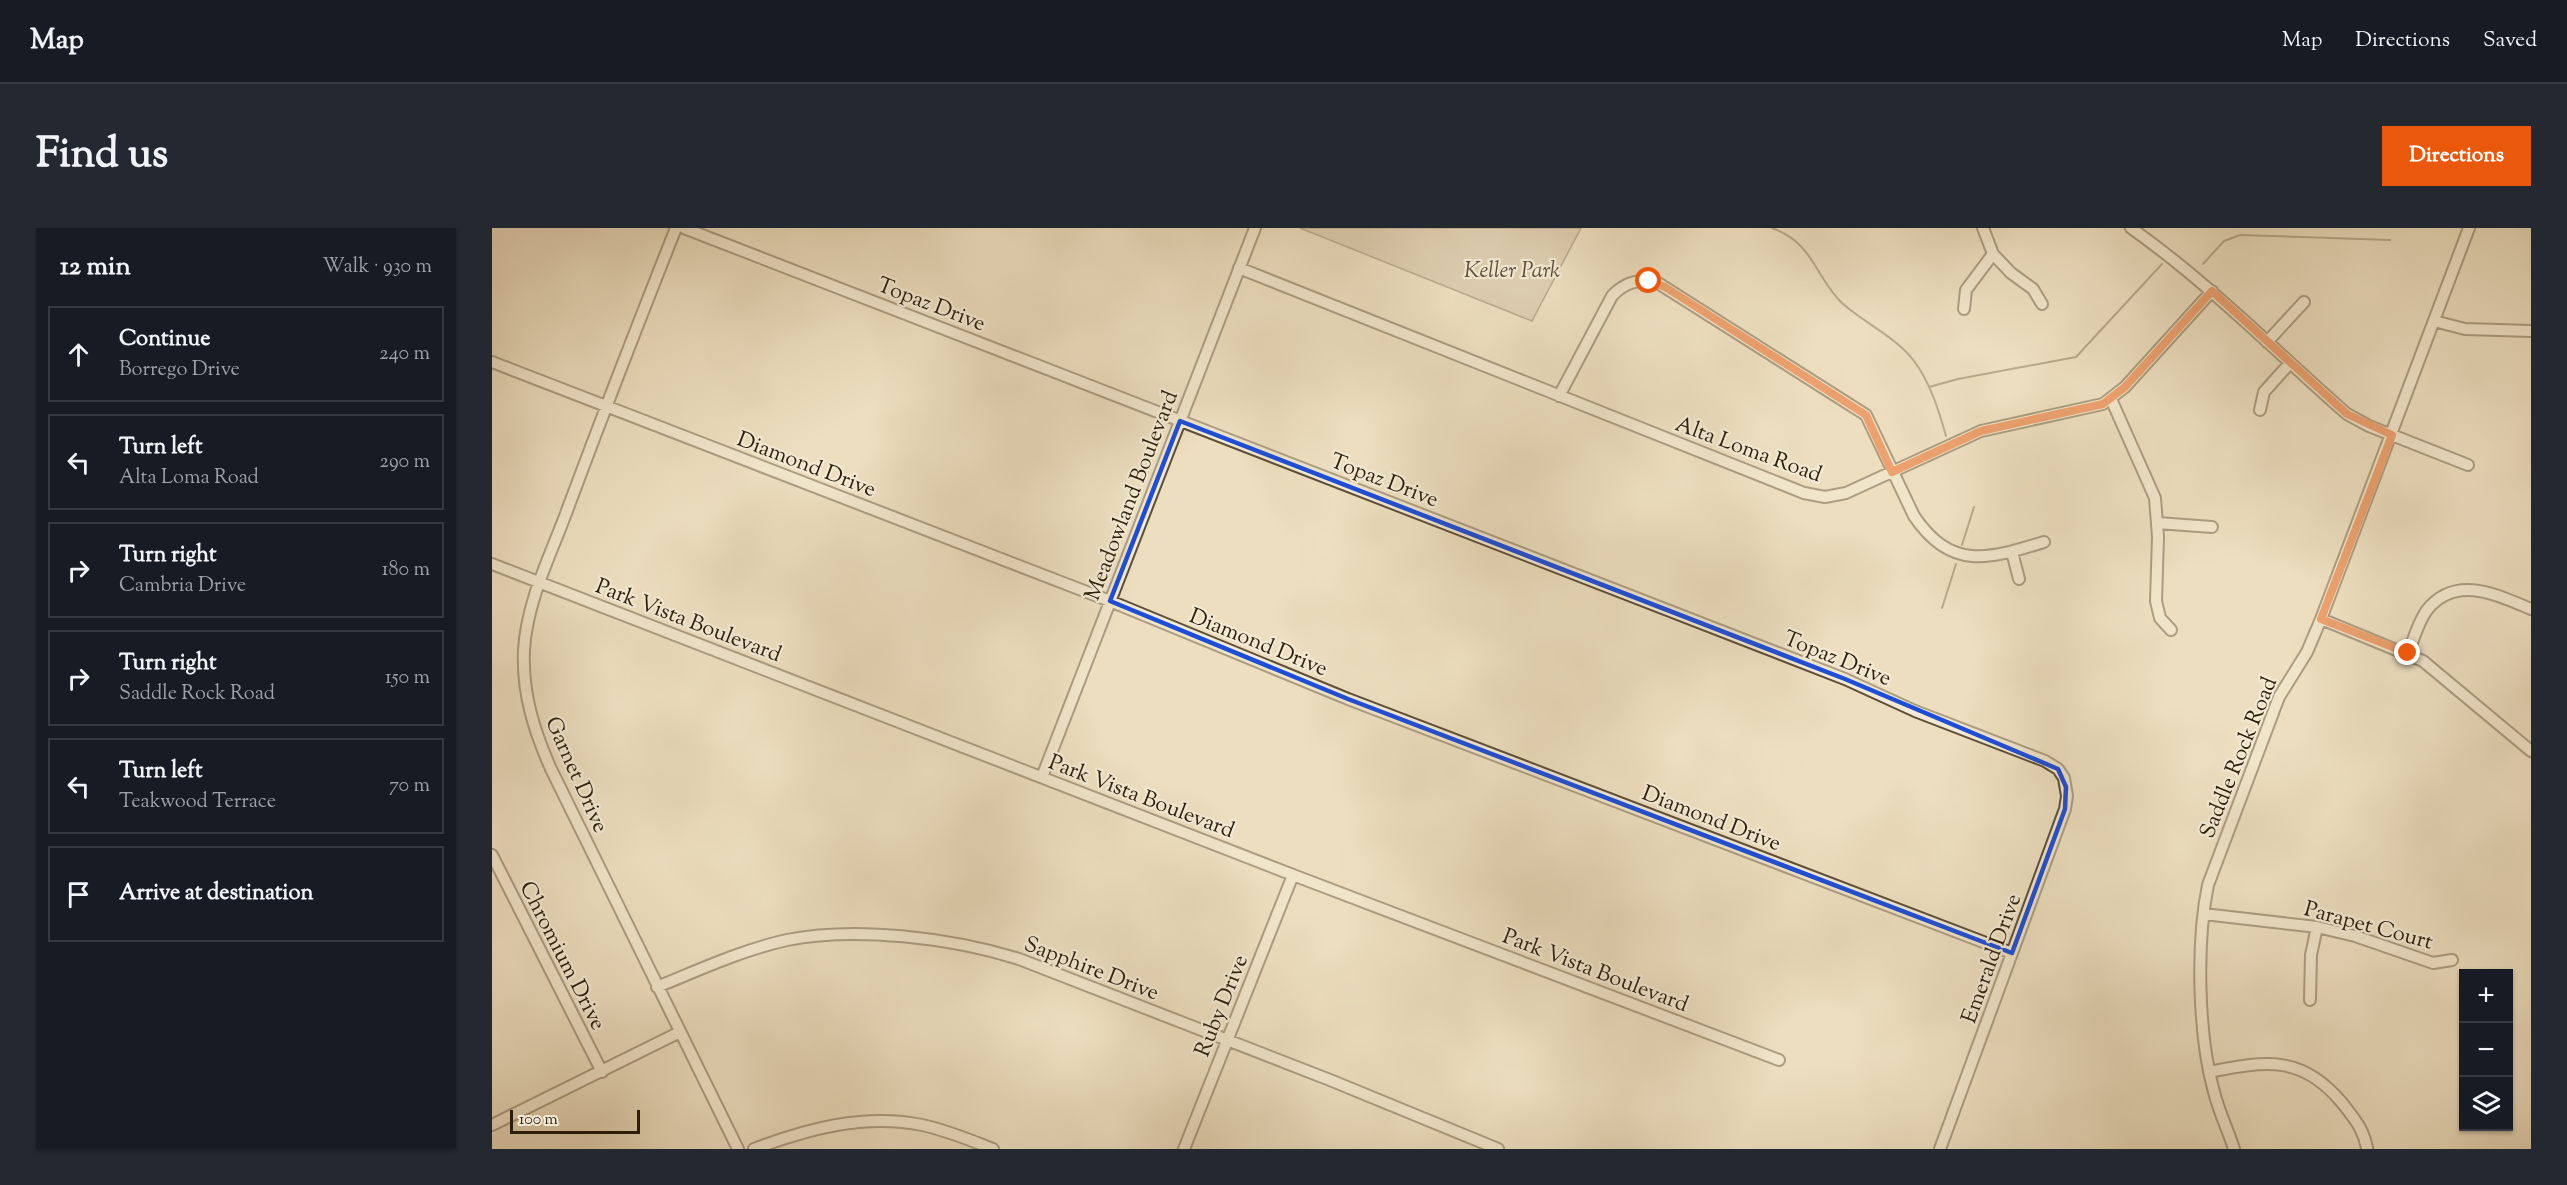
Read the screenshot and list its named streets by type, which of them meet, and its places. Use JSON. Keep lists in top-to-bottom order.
{
  "streets": {
    "street": [
      "Topaz Drive",
      "Alta Loma Road",
      "Diamond Drive",
      "Meadowland Boulevard",
      "Park Vista Boulevard",
      "Saddle Rock Road",
      "Garnet Drive",
      "Parapet Court",
      "Chromium Drive",
      "Emerald Drive",
      "Sapphire Drive",
      "Ruby Drive"
    ]
  },
  "crossings": [
    ["Topaz Drive", "Meadowland Boulevard"],
    ["Topaz Drive", "Emerald Drive"],
    ["Alta Loma Road", "Meadowland Boulevard"],
    ["Diamond Drive", "Meadowland Boulevard"],
    ["Diamond Drive", "Garnet Drive"],
    ["Diamond Drive", "Emerald Drive"],
    ["Meadowland Boulevard", "Park Vista Boulevard"],
    ["Park Vista Boulevard", "Garnet Drive"],
    ["Park Vista Boulevard", "Ruby Drive"],
    ["Saddle Rock Road", "Parapet Court"],
    ["Garnet Drive", "Sapphire Drive"],
    ["Sapphire Drive", "Ruby Drive"]
  ],
  "parks": ["Keller Park"],
  "scale_bar": "100 m",
  "page": {
    "header": "Map",
    "nav": ["Map", "Directions", "Saved"],
    "title": "Find us",
    "buttons": "Directions",
    "heading": ["12 min", "Walk · 930 m"],
    "list": [
      ["Continue", "Borrego Drive", "240 m"],
      ["Turn left", "Alta Loma Road", "290 m"],
      ["Turn right", "Cambria Drive", "180 m"],
      ["Turn right", "Saddle Rock Road", "150 m"],
      ["Turn left", "Teakwood Terrace", "70 m"],
      "Arrive at destination"
    ],
    "map_buttons": ["+", "−"],
    "scale": "100 m"
  }
}
